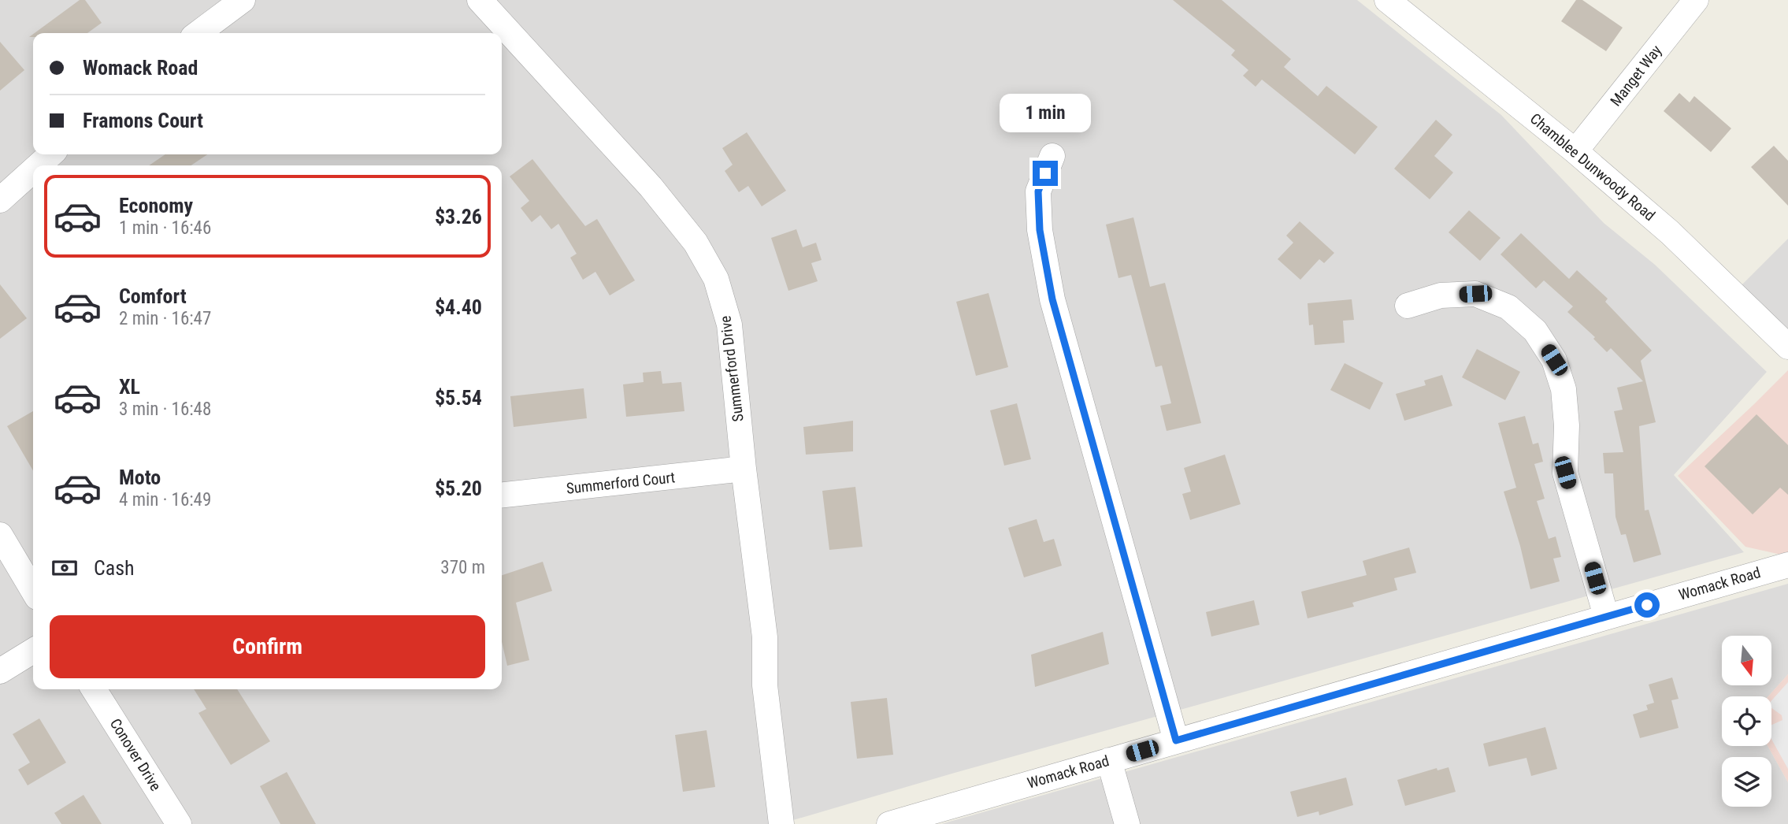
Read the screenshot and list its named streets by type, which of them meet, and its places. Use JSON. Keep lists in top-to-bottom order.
{
  "streets": {
    "street": [
      "Manget Way",
      "Chamblee Dunwoody Road",
      "Summerford Drive",
      "Summerford Court",
      "Womack Road",
      "Conover Drive"
    ]
  },
  "crossings": [
    ["Manget Way", "Chamblee Dunwoody Road"],
    ["Summerford Drive", "Summerford Court"]
  ],
  "north": "bottom",
  "page": {
    "banner": ["Womack Road", "Framons Court"],
    "bubble": "1 min",
    "list": [
      {
        "name": "Economy",
        "note": "1 min · 16:46",
        "value": "$3.26"
      },
      {
        "name": "Comfort",
        "note": "2 min · 16:47",
        "value": "$4.40"
      },
      {
        "name": "XL",
        "note": "3 min · 16:48",
        "value": "$5.54"
      },
      {
        "name": "Moto",
        "note": "4 min · 16:49",
        "value": "$5.20"
      }
    ],
    "pay": ["Cash", "370 m"],
    "buttons": "Confirm"
  }
}
